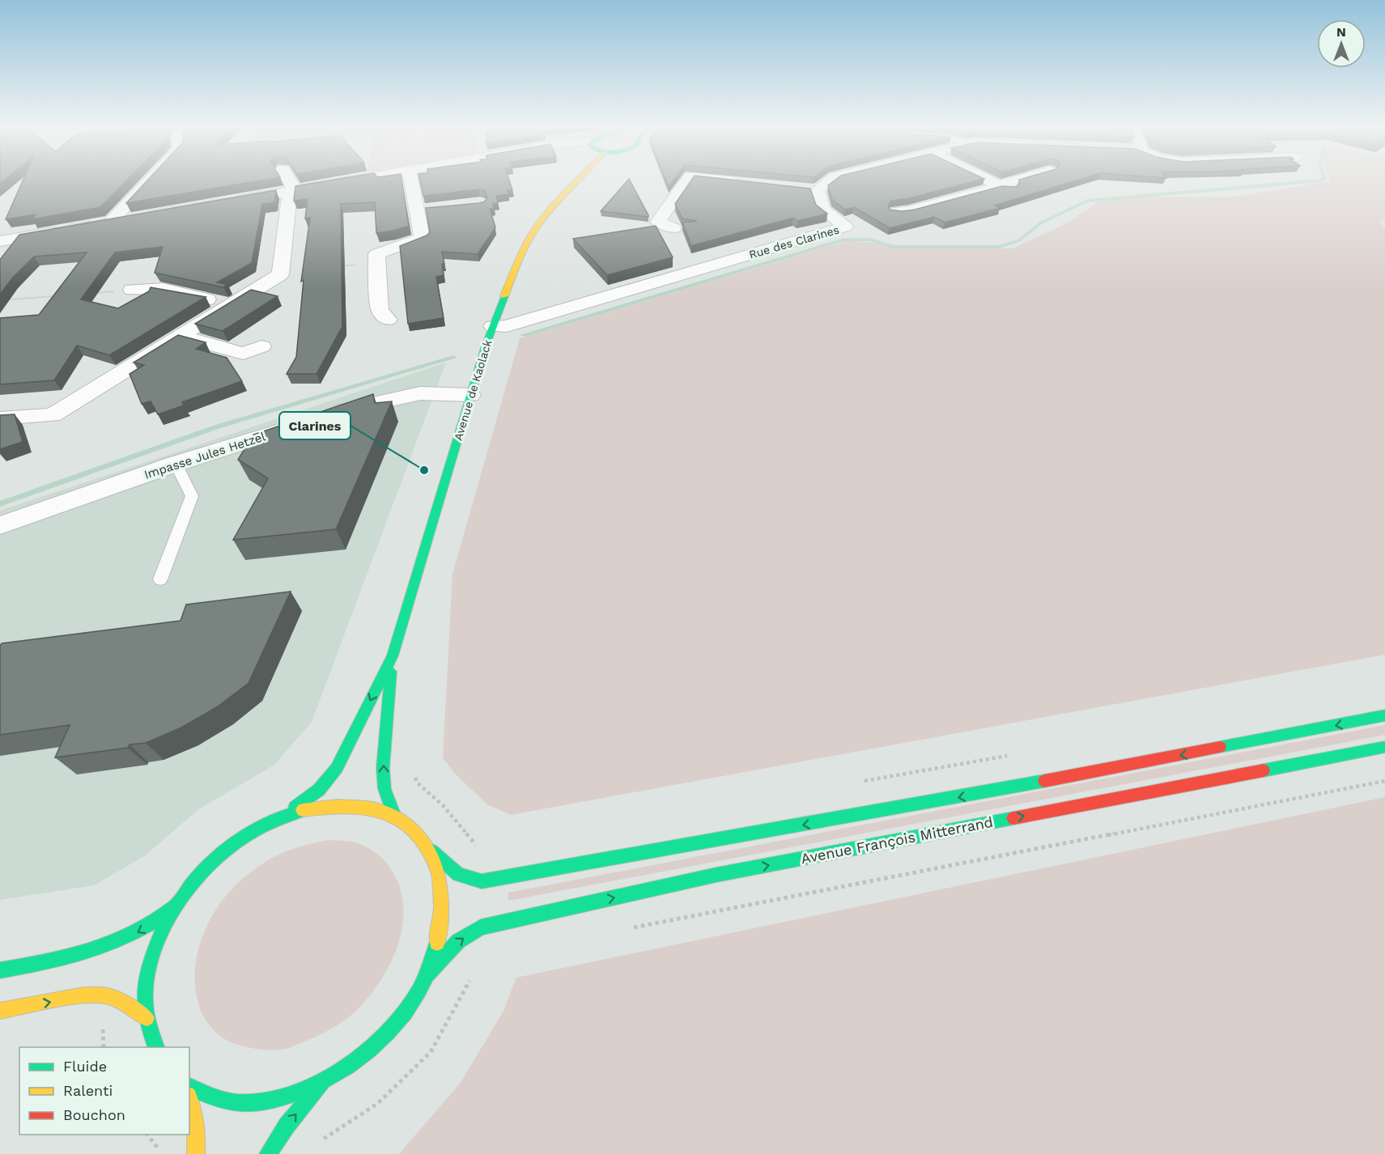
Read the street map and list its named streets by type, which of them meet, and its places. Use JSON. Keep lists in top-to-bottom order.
{
  "streets": {
    "main road": ["Avenue de Kaolack", "Avenue François Mitterrand"],
    "street": ["Rue des Clarines", "Impasse Jules Hetzel"]
  },
  "crossings": [
    ["Rue des Clarines", "Avenue de Kaolack"],
    ["Avenue de Kaolack", "Impasse Jules Hetzel"]
  ],
  "places": ["Clarines"],
  "legend": ["Fluide", "Ralenti", "Bouchon"],
  "north": "top"
}
